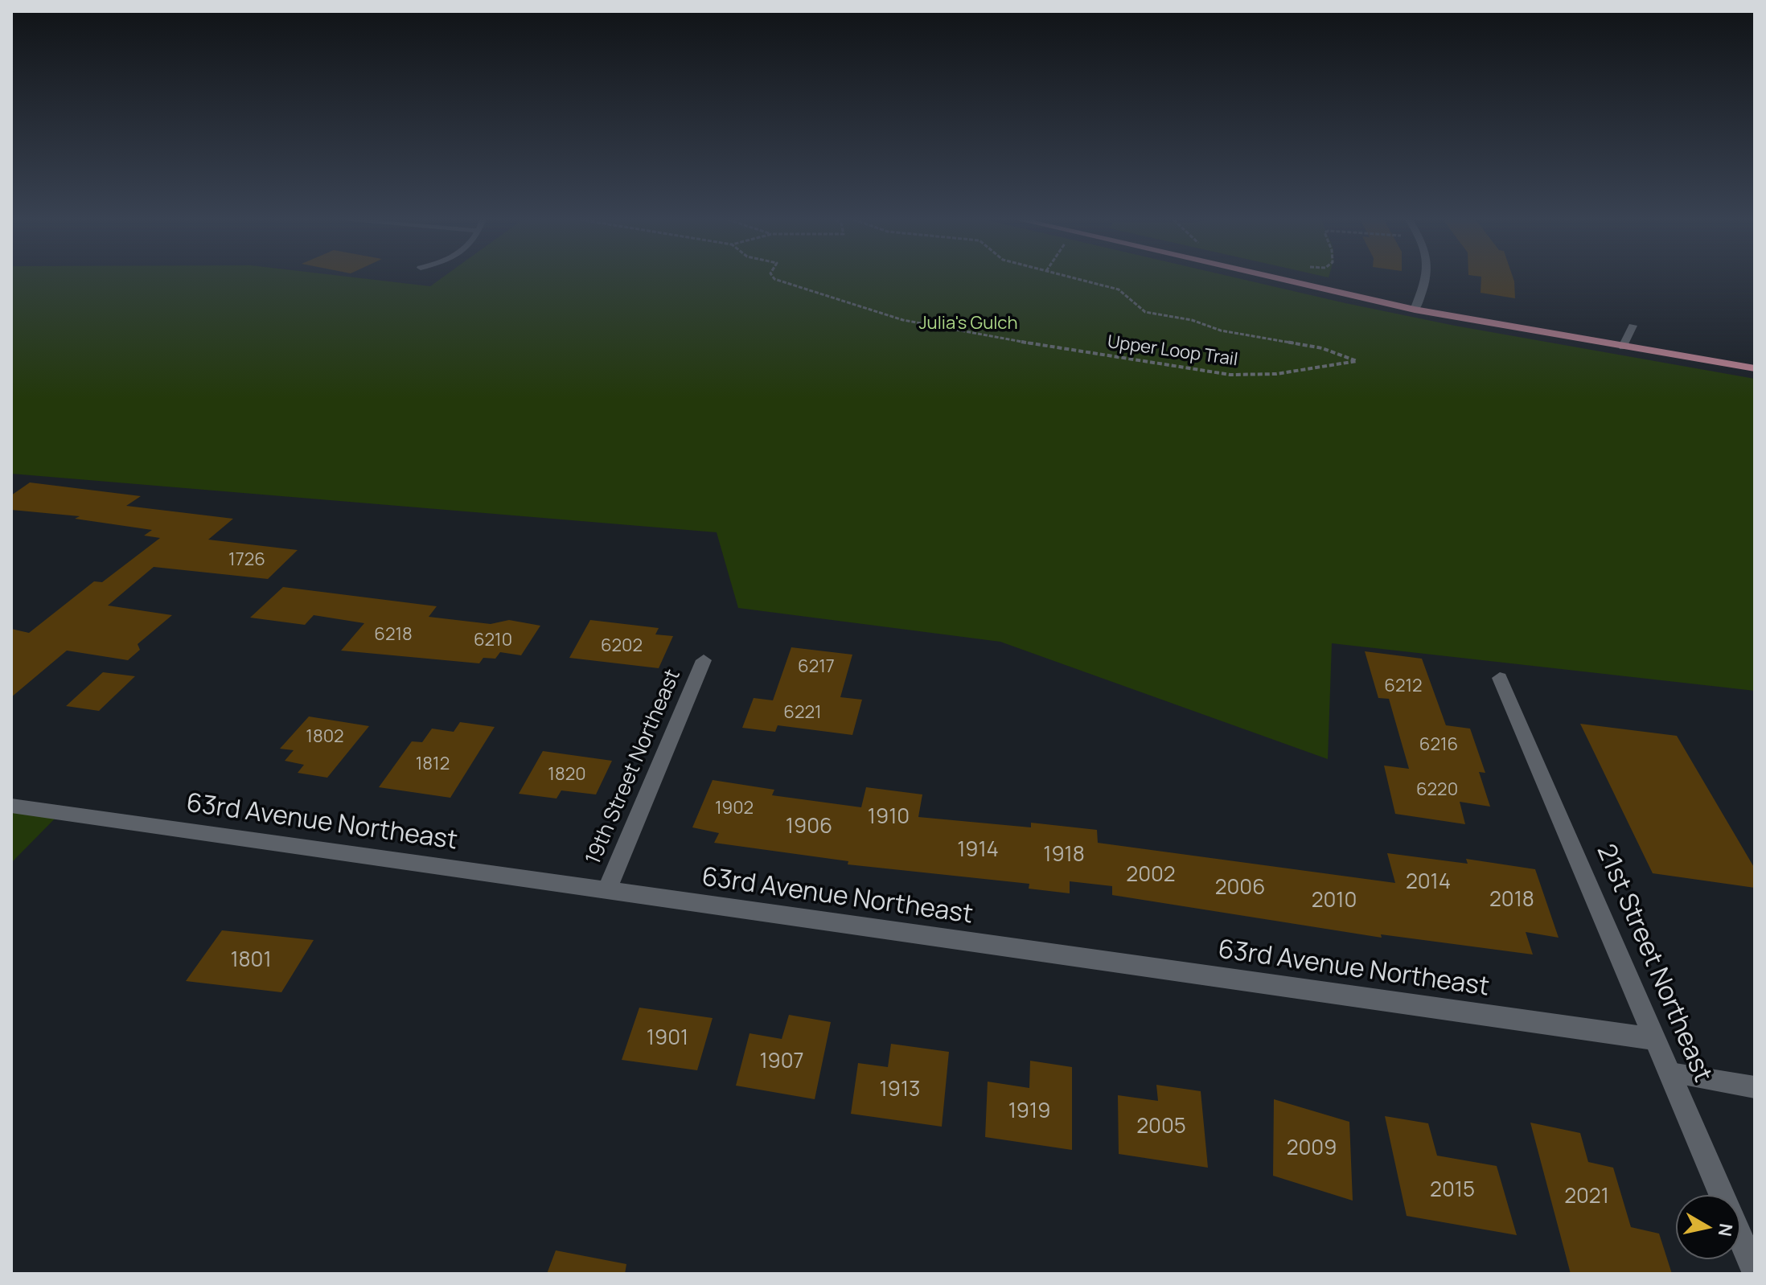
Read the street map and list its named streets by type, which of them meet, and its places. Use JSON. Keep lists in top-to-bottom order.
{
  "streets": {
    "street": ["19th Street Northeast", "63rd Avenue Northeast", "21st Street Northeast"],
    "path": ["Upper Loop Trail"]
  },
  "crossings": [
    ["19th Street Northeast", "63rd Avenue Northeast"],
    ["63rd Avenue Northeast", "21st Street Northeast"]
  ],
  "parks": ["Julia's Gulch"],
  "house_numbers": [
    "1726",
    "6218",
    "6210",
    "6202",
    "6217",
    "6212",
    "6221",
    "1802",
    "6216",
    "1812",
    "1820",
    "6220",
    "1902",
    "1910",
    "1906",
    "1914",
    "1918",
    "2002",
    "2014",
    "2006",
    "2018",
    "2010",
    "1801",
    "1901",
    "1907",
    "1913",
    "1919",
    "2005",
    "2009",
    "2015",
    "2021"
  ],
  "north": "right"
}
